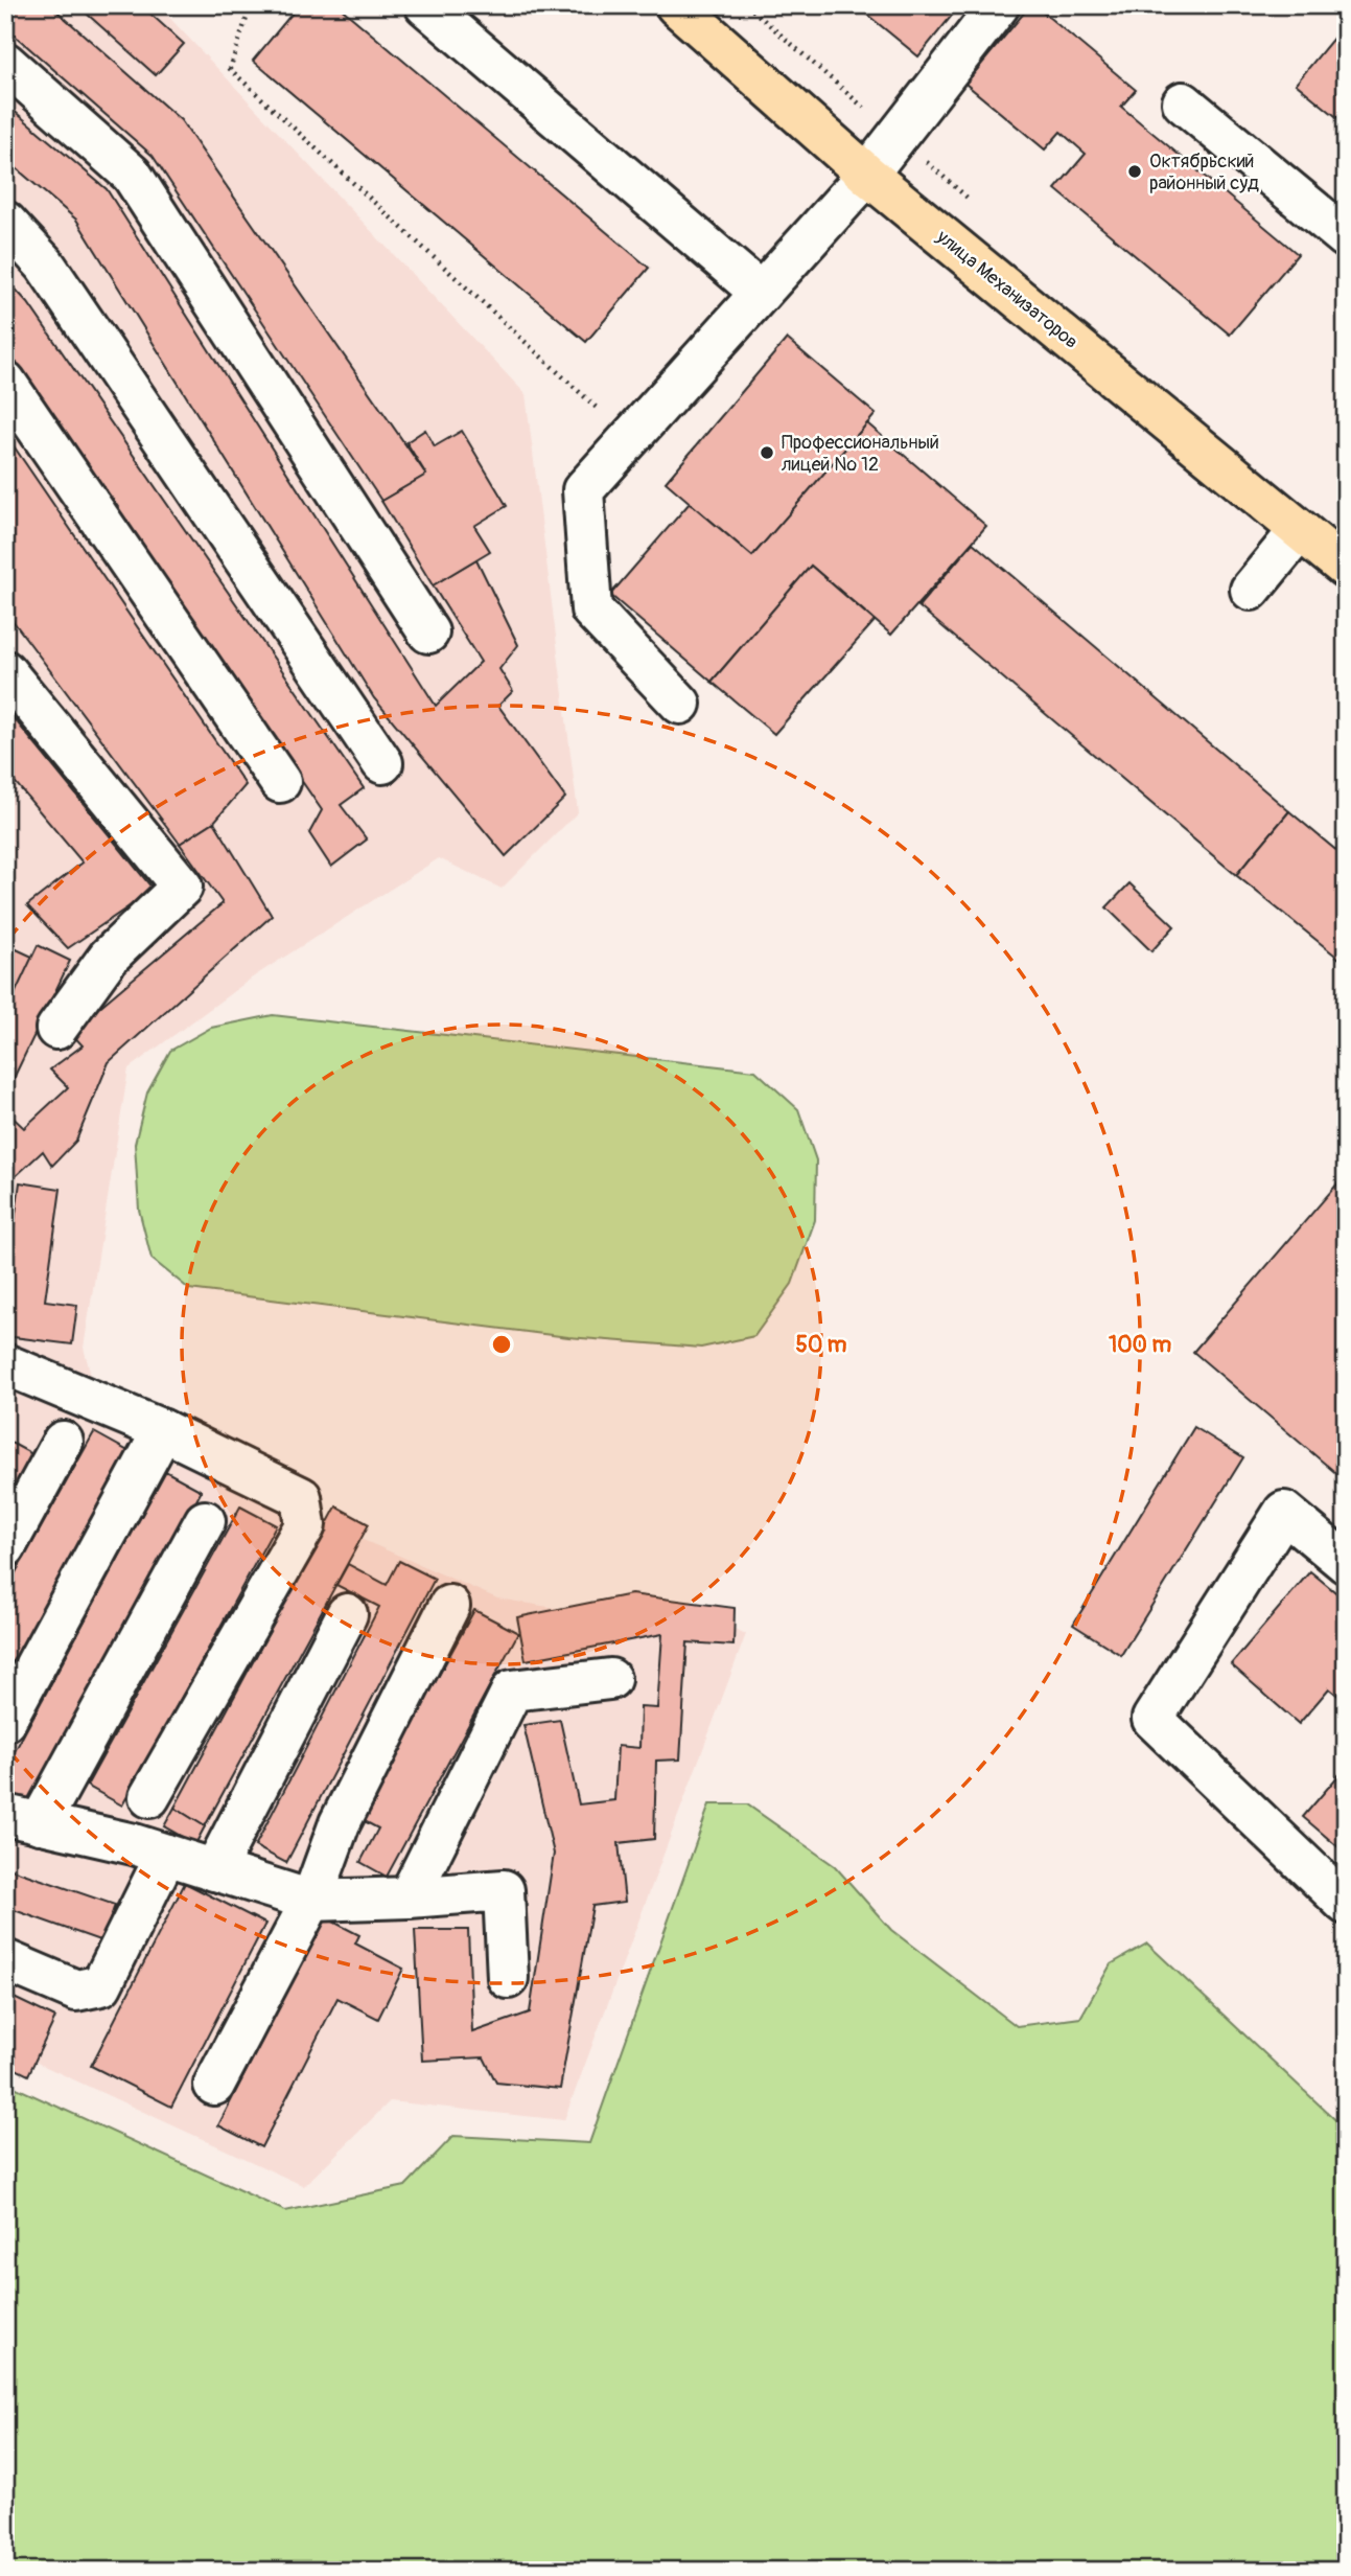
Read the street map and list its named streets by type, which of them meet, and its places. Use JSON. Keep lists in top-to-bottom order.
{
  "streets": {
    "main road": ["улица Механизаторов"]
  },
  "places": ["Октябрьский районный суд", "Профессиональный лицей № 12"],
  "rings": ["50 m", "100 m"]
}
